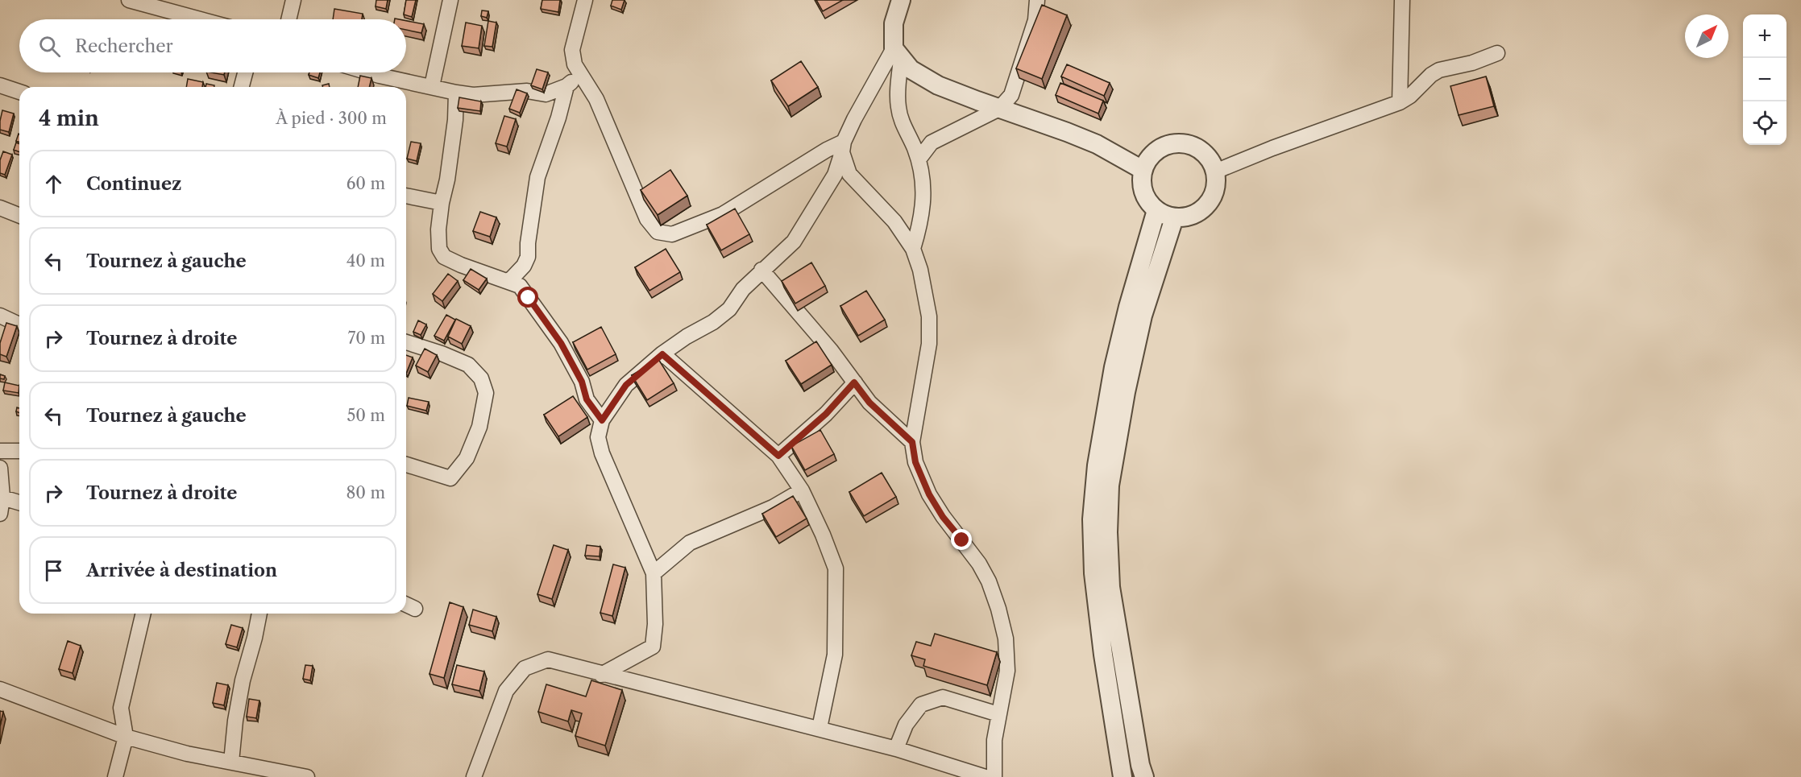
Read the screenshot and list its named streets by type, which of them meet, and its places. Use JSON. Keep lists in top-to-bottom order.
{
  "north": "top right",
  "page": {
    "map_buttons": ["+", "−"],
    "search": "Rechercher",
    "heading": ["4 min", "À pied · 300 m"],
    "list": [
      ["Continuez", "60 m"],
      ["Tournez à gauche", "40 m"],
      ["Tournez à droite", "70 m"],
      ["Tournez à gauche", "50 m"],
      ["Tournez à droite", "80 m"],
      "Arrivée à destination"
    ]
  }
}
